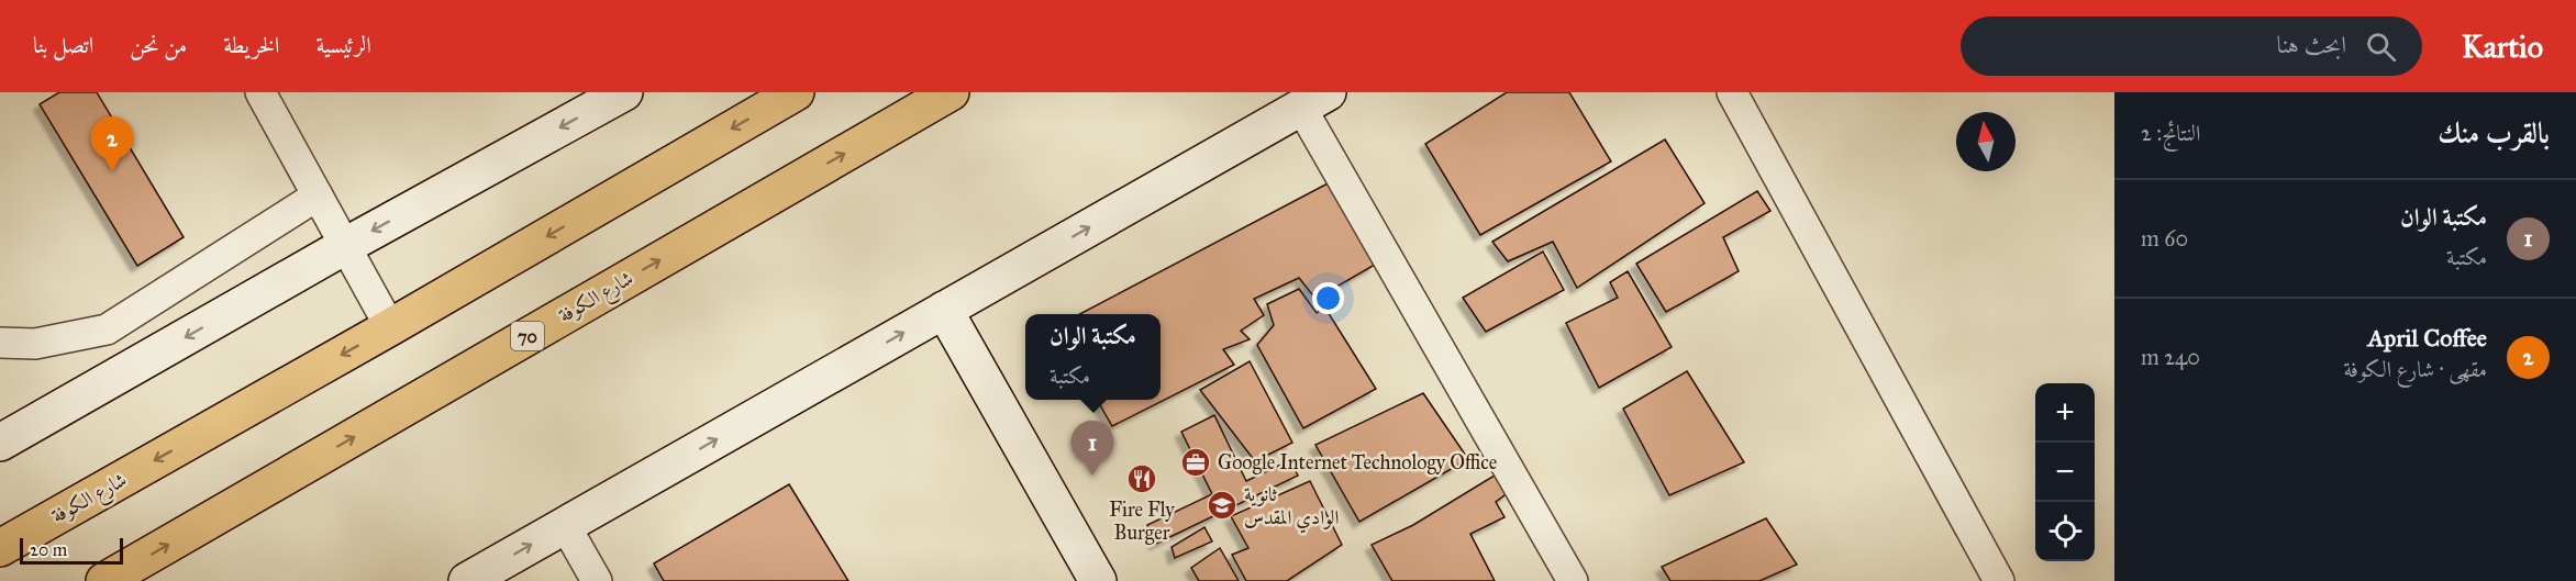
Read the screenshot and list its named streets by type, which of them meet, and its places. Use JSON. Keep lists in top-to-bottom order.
{
  "streets": {
    "highway": ["شارع الكوفة", "70"]
  },
  "places": {
    "office": ["Google Internet Technology Office"],
    "restaurant": ["Fire Fly Burger"],
    "school or university": ["ثانوية الوادي المقدس"]
  },
  "scale_bar": "20 m",
  "north": "top",
  "page": {
    "header": "Kartio",
    "search": "ابحث هنا",
    "nav": [
      "الرئيسية",
      "الخريطة",
      "من نحن",
      "اتصل بنا"
    ],
    "heading": ["بالقرب منك", "النتائج: 2"],
    "pins": ["2", "1"],
    "list": [
      {
        "mark": "1",
        "name": "مكتبة الوان",
        "note": "مكتبة",
        "value": "60 m"
      },
      {
        "mark": "2",
        "name": "April Coffee",
        "note": "مقهى · شارع الكوفة",
        "value": "240 m"
      }
    ],
    "popup": ["مكتبة الوان", "مكتبة"],
    "map_buttons": ["+", "−"],
    "scale": "20 m"
  }
}
